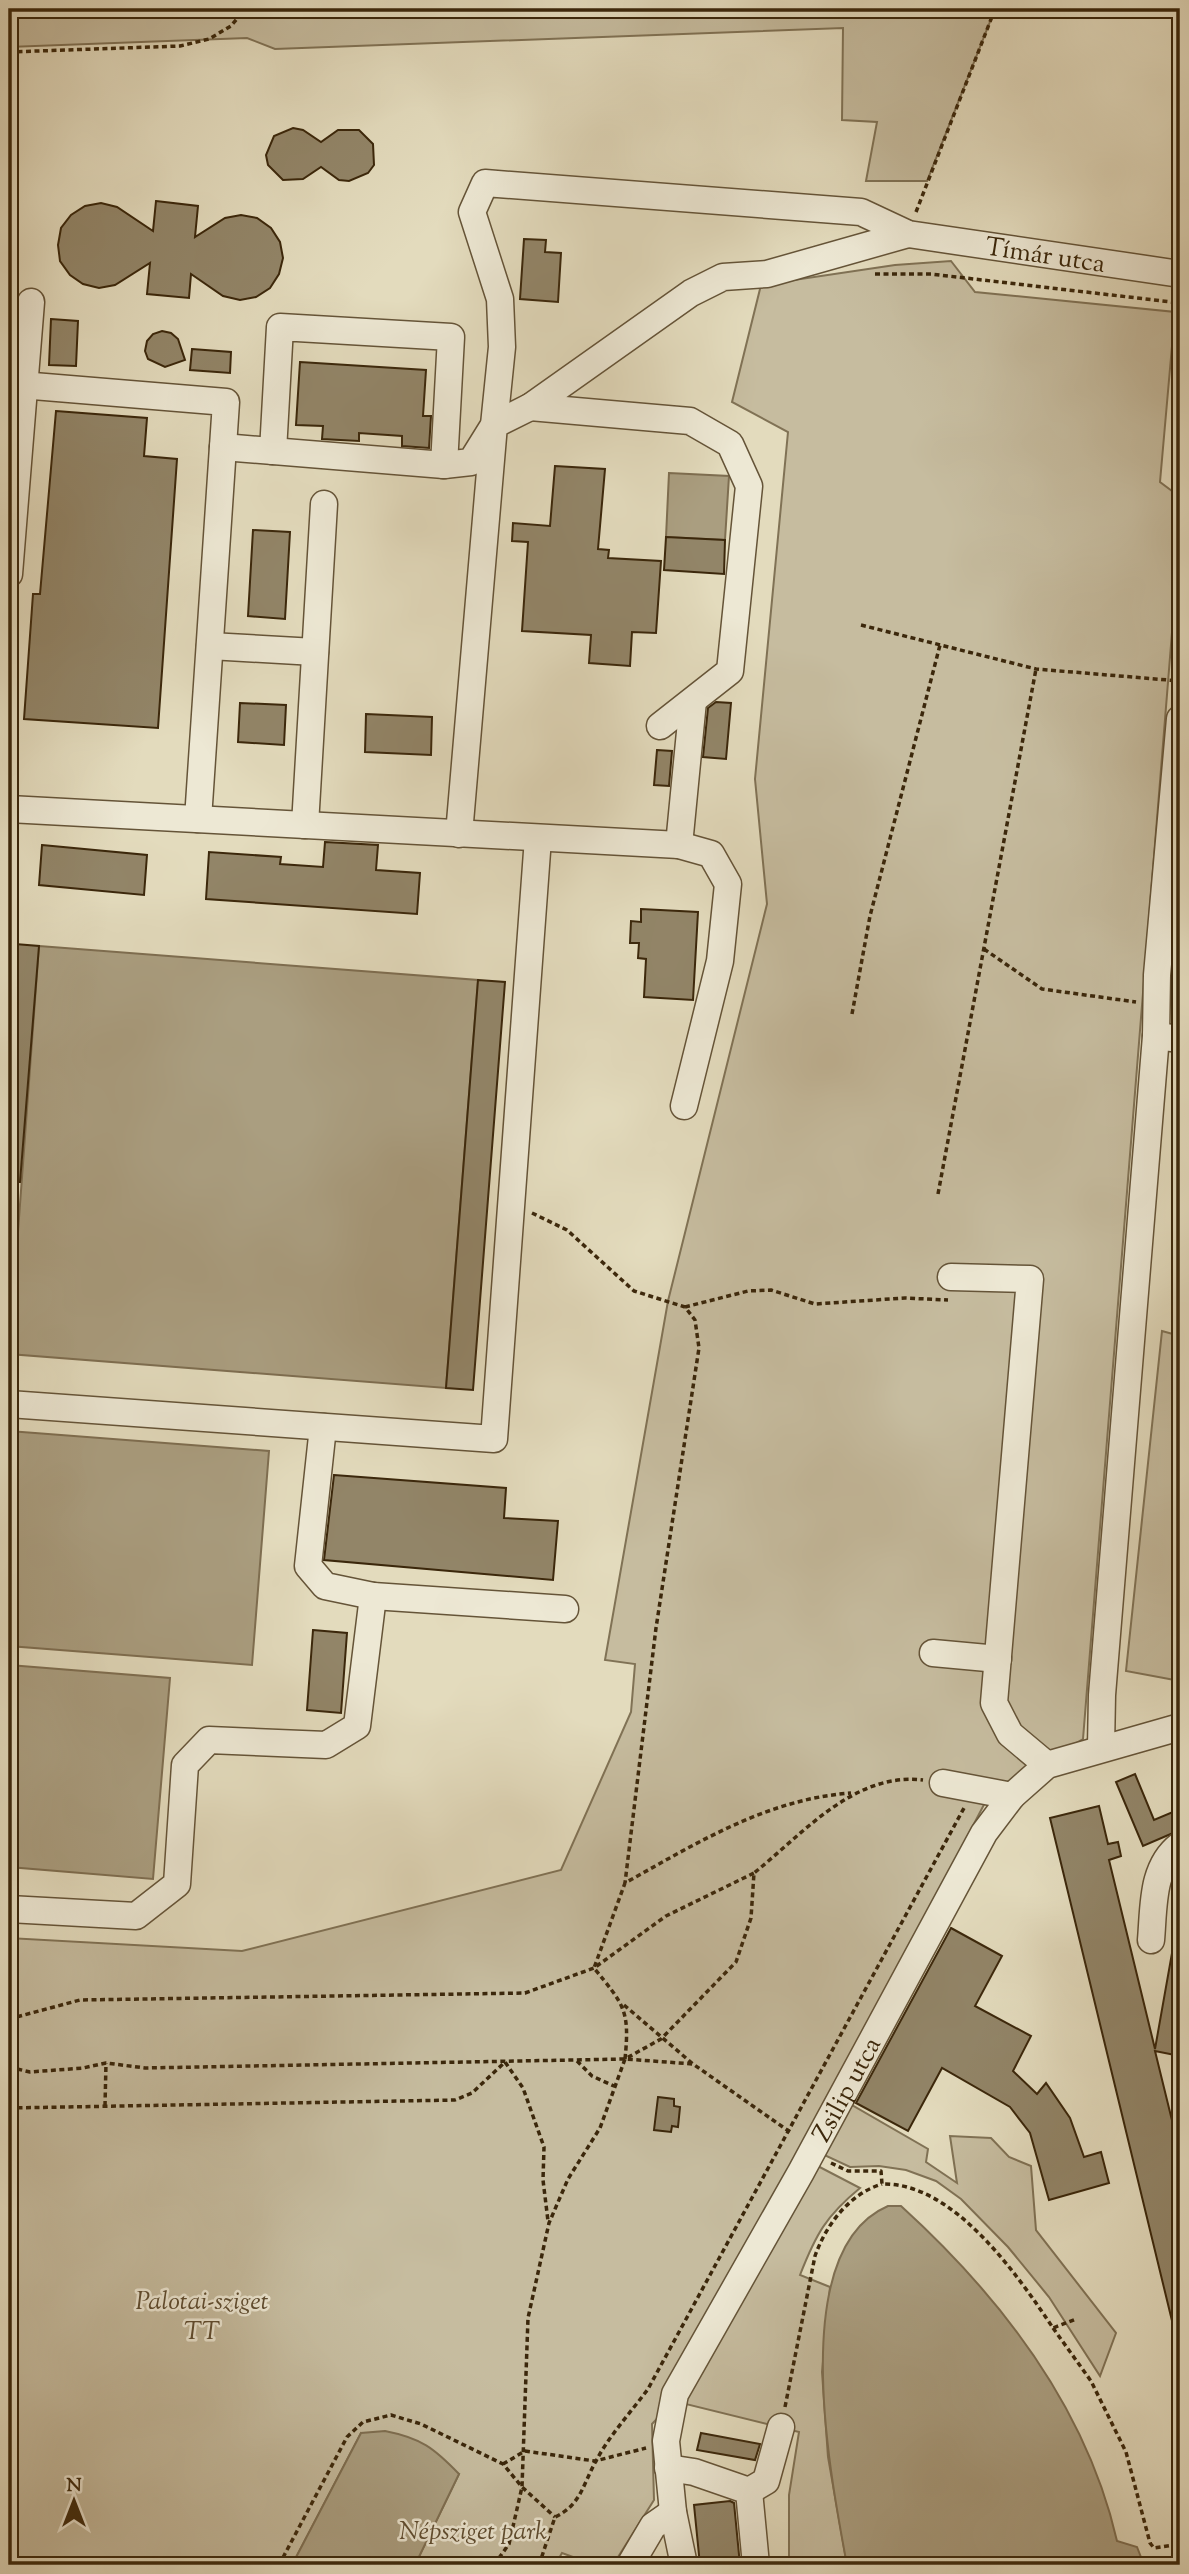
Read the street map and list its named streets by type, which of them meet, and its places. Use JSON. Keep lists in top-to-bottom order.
{
  "streets": {
    "street": ["Tímár utca", "Zsilip utca"]
  },
  "parks": ["Palotai-sziget TT", "Népsziget park"],
  "north": "top"
}
